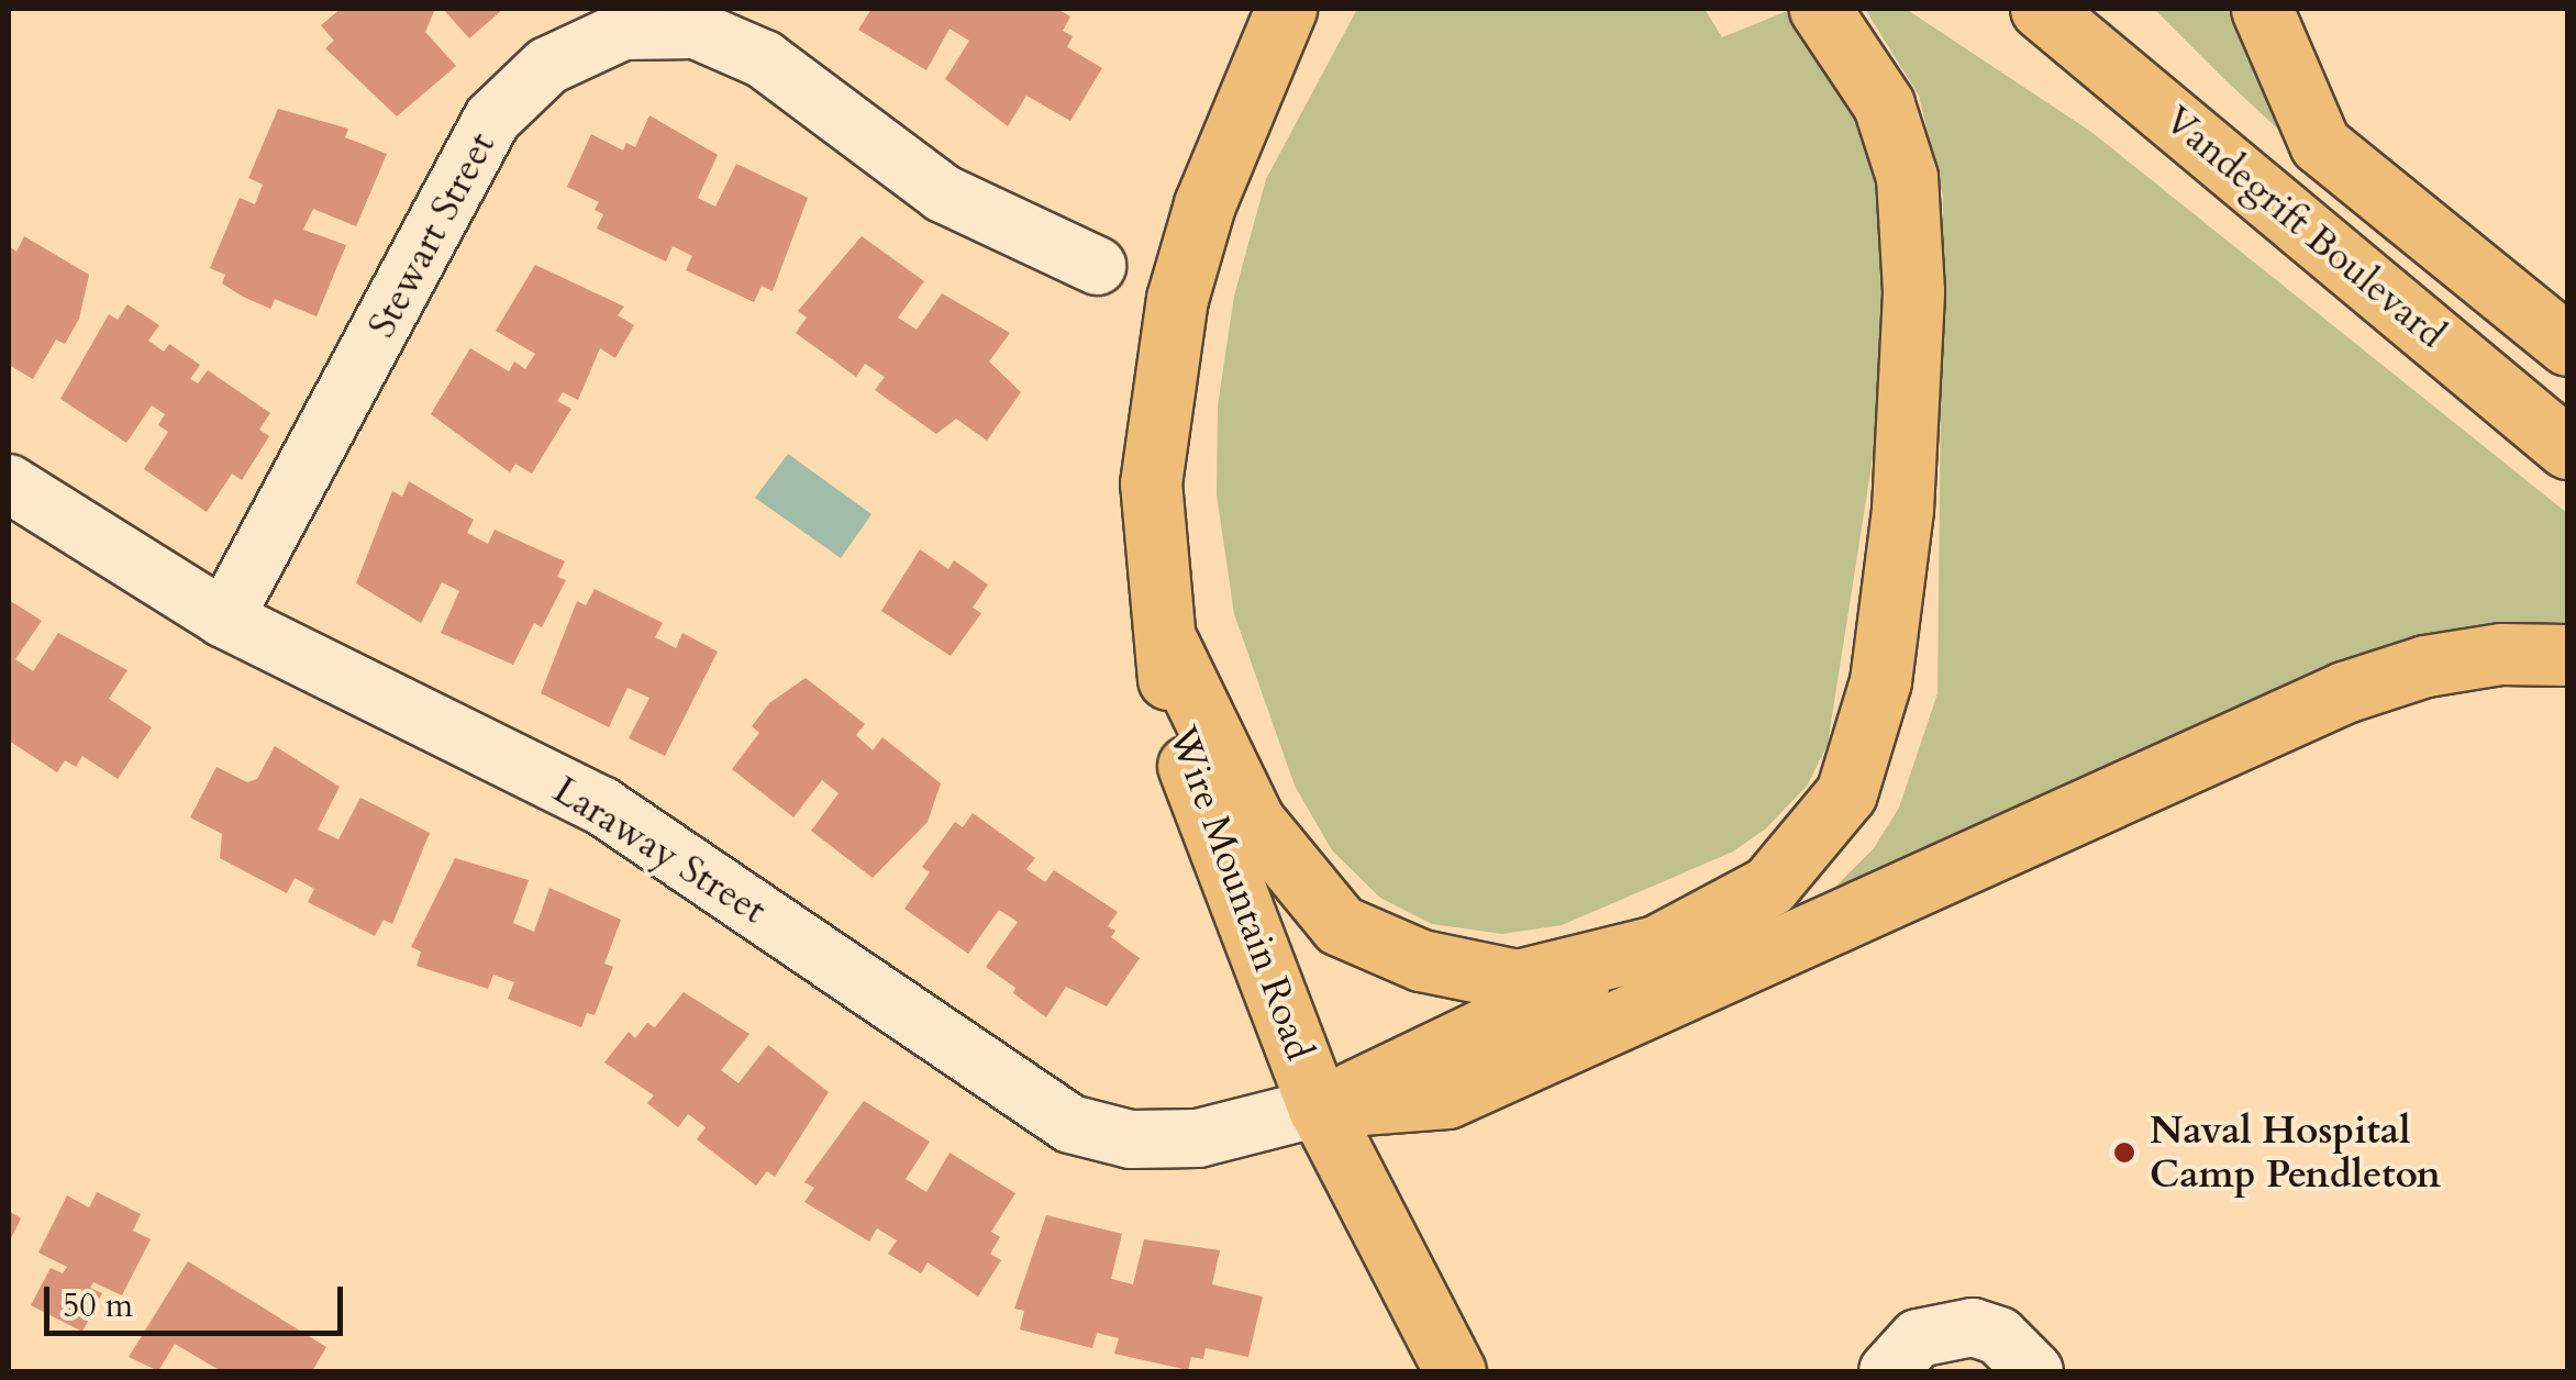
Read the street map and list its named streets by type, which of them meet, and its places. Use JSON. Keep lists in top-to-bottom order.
{
  "streets": {
    "main road": ["Vandegrift Boulevard", "Wire Mountain Road"],
    "street": ["Stewart Street", "Laraway Street"]
  },
  "crossings": [
    ["Stewart Street", "Laraway Street"],
    ["Laraway Street", "Wire Mountain Road"]
  ],
  "places": ["Naval Hospital Camp Pendleton"],
  "scale_bar": "50 m"
}
